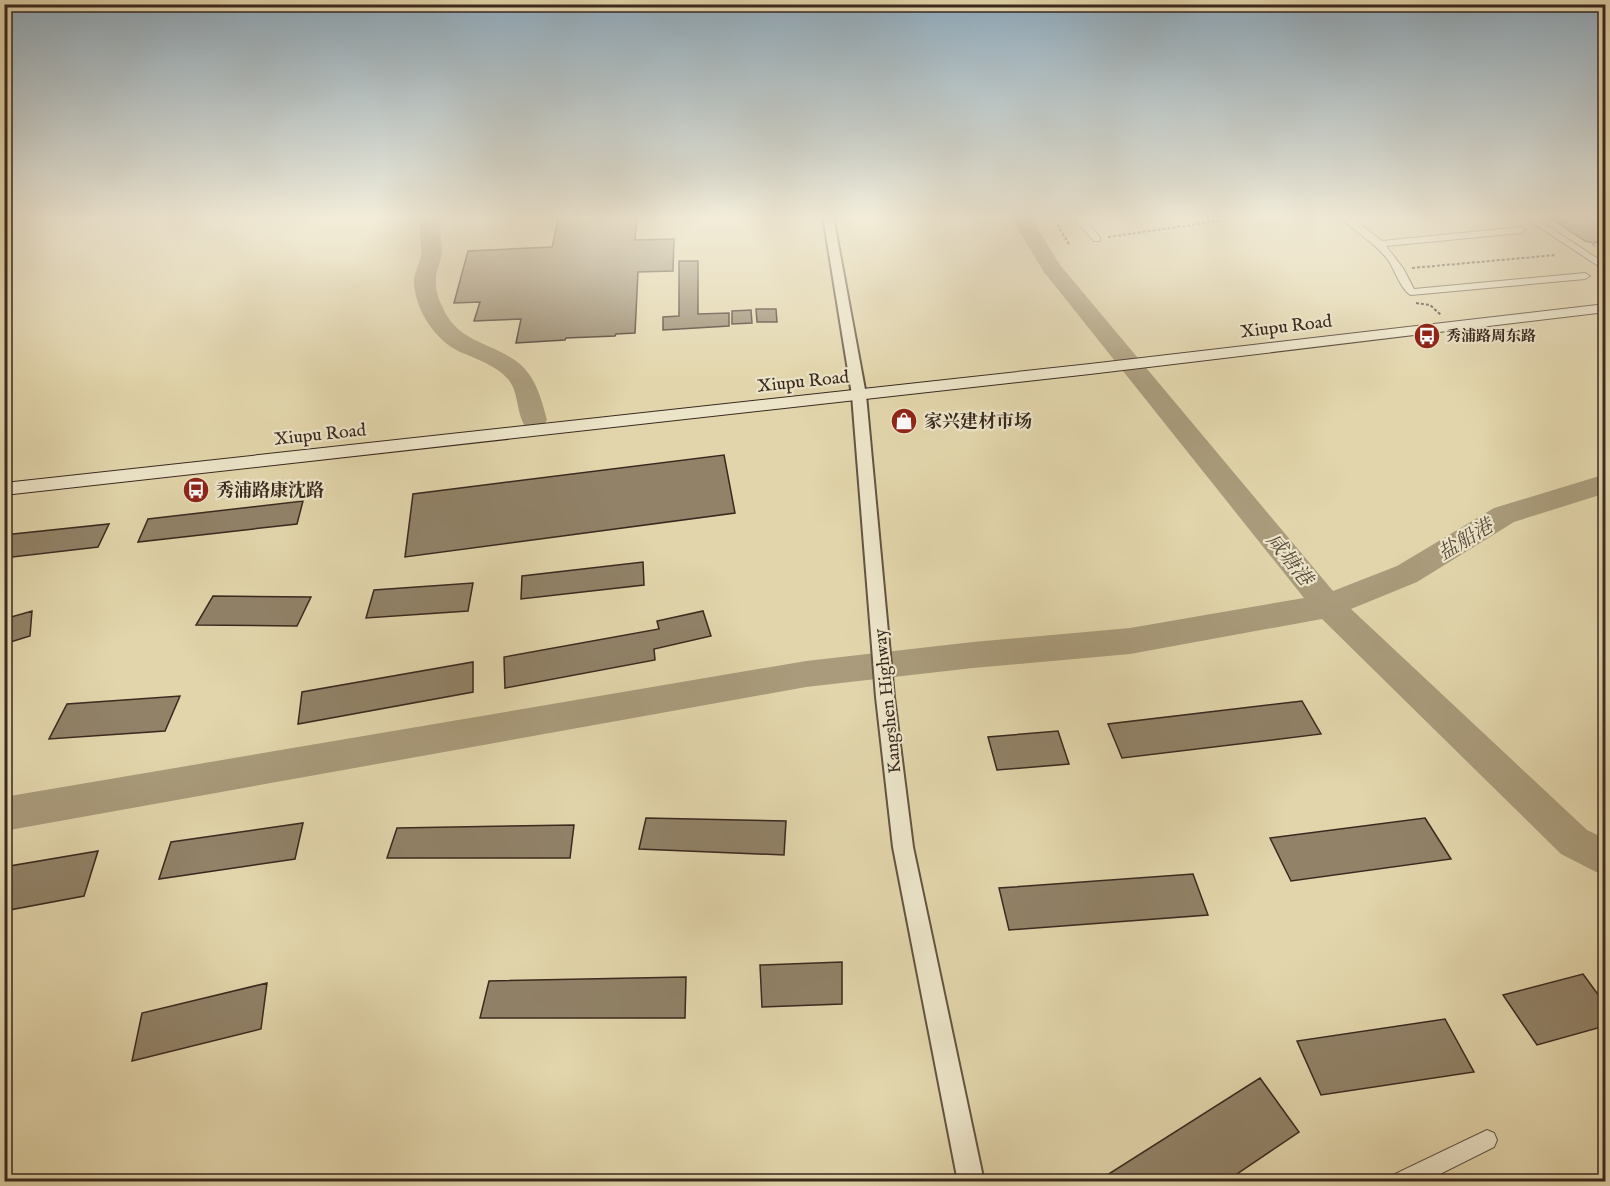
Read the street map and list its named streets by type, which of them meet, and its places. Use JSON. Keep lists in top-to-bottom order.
{
  "streets": {
    "main road": ["Xiupu Road"],
    "street": ["Kangshen Highway"]
  },
  "crossings": [
    ["Xiupu Road", "Kangshen Highway"]
  ],
  "water": ["盐船港", "咸塘港"],
  "places": {
    "bus stop": ["秀浦路周东路", "秀浦路康沈路"],
    "shop": ["家兴建材市场"]
  }
}
